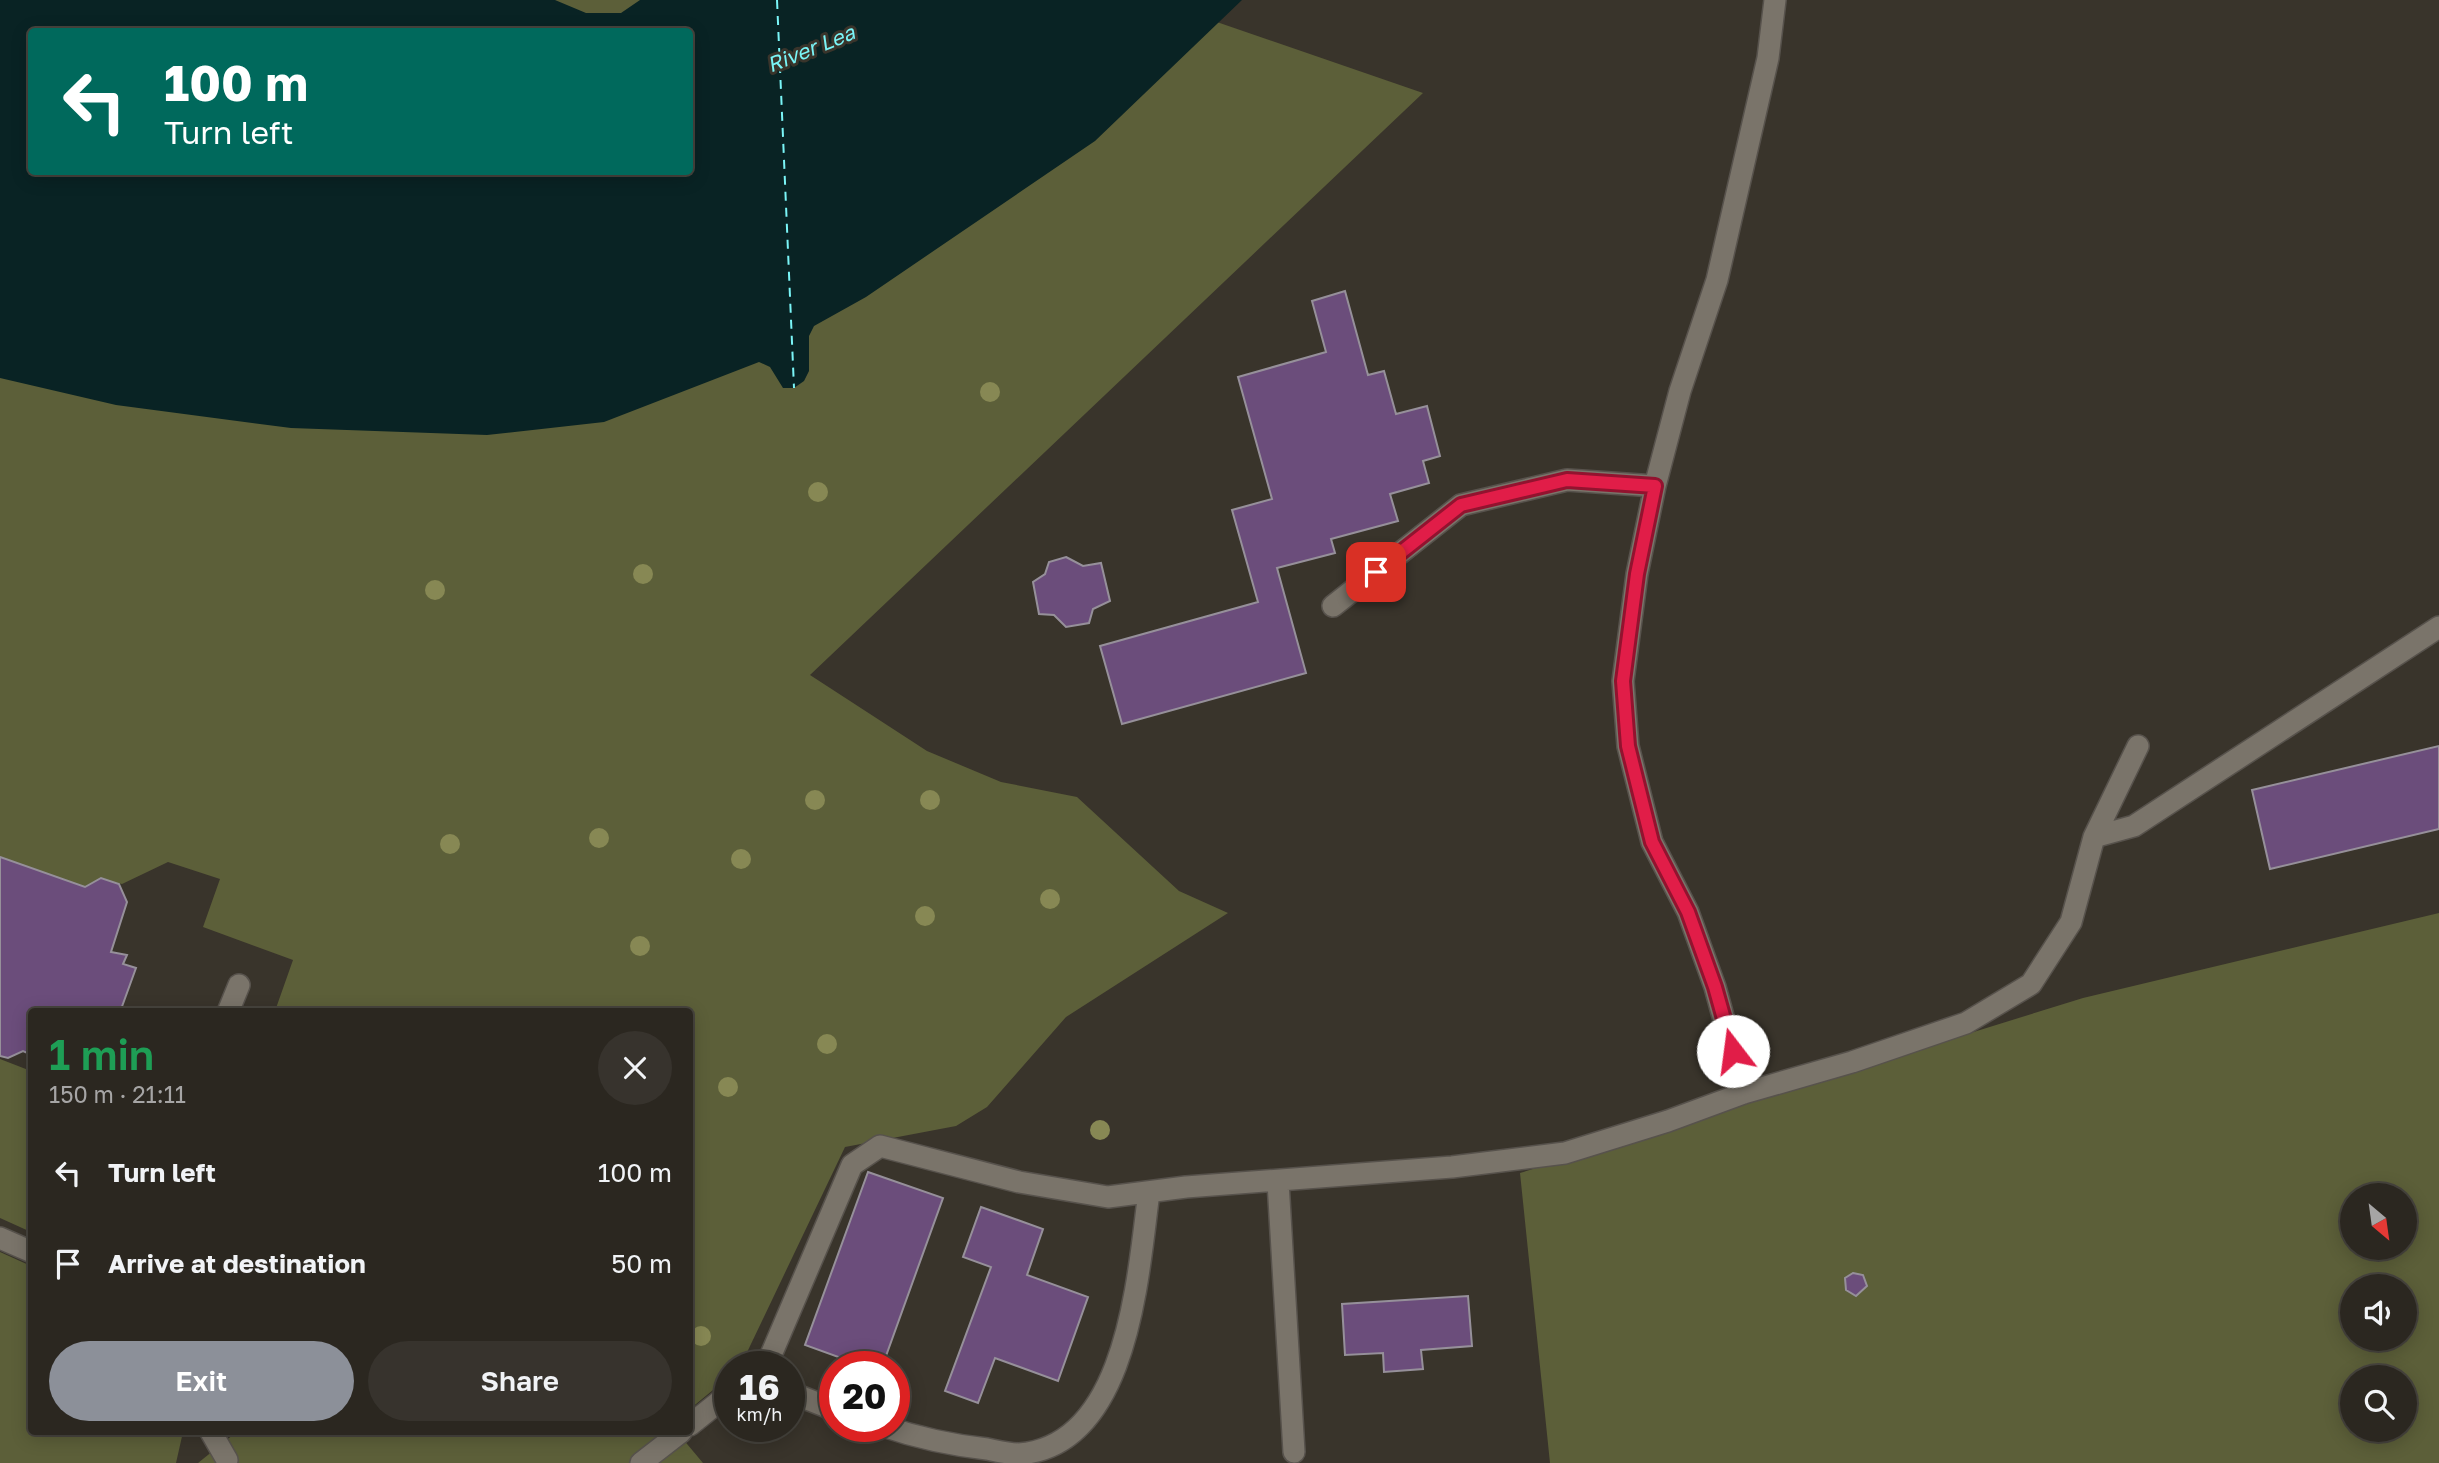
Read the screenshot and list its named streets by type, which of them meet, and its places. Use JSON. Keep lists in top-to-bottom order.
{
  "water": ["River Lea"],
  "north": "bottom right",
  "page": {
    "turn": ["100 m", "Turn left"],
    "heading": ["1 min", "150 m · 21:11"],
    "list": [
      {
        "name": "Turn left",
        "value": "100 m"
      },
      {
        "name": "Arrive at destination",
        "value": "50 m"
      }
    ],
    "buttons": ["Exit", "Share"],
    "speed": "16 km/h",
    "limit": "20"
  }
}
